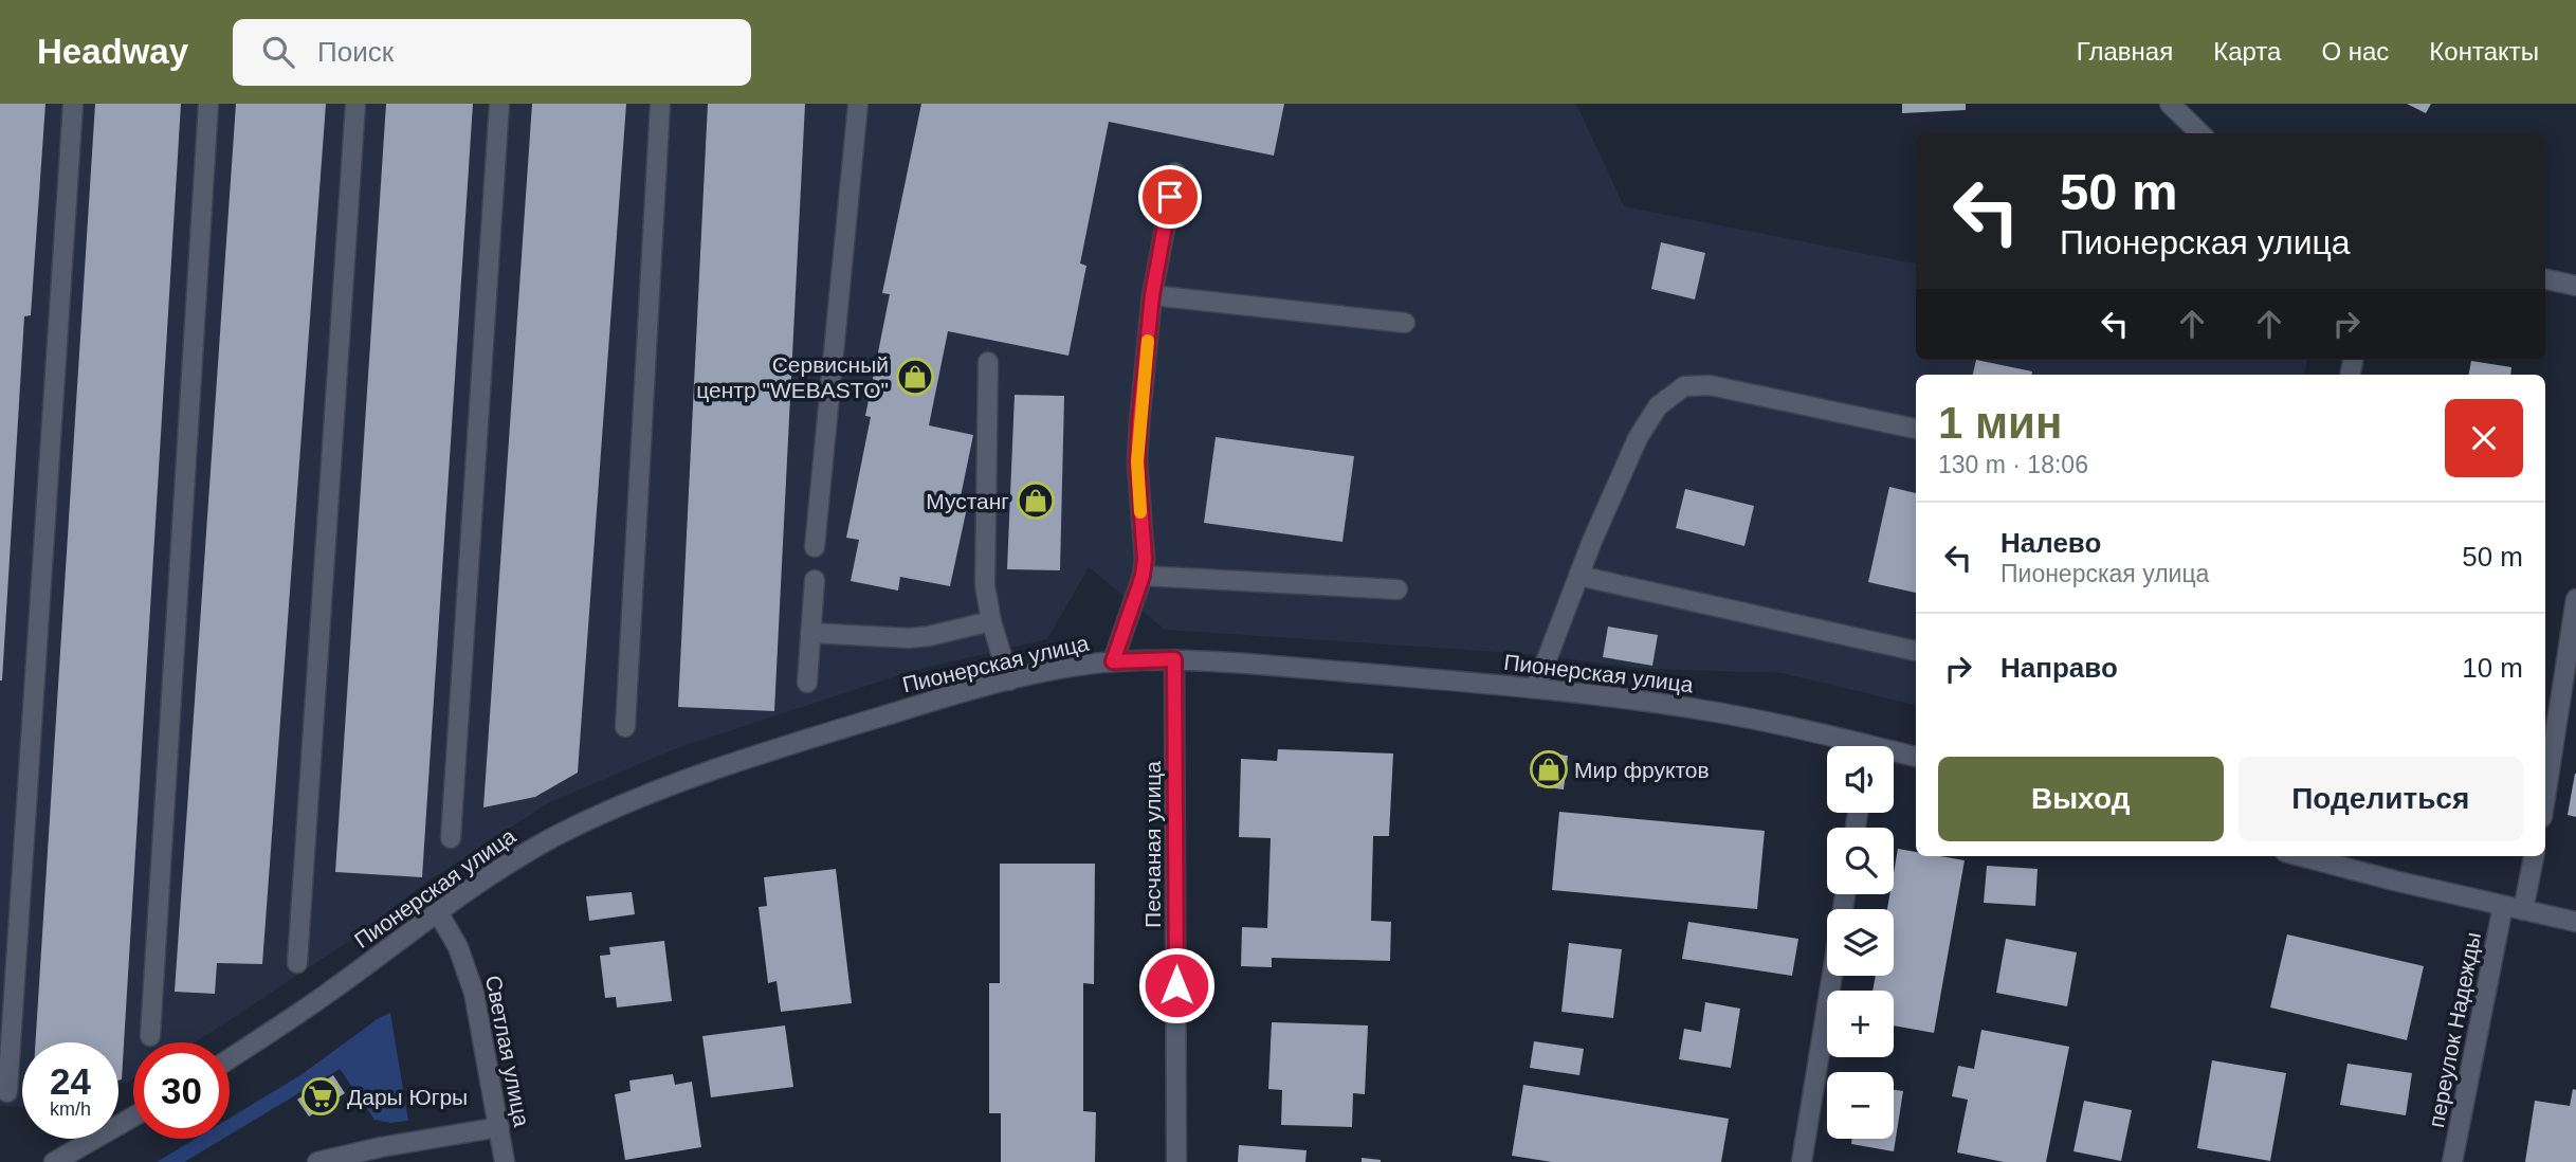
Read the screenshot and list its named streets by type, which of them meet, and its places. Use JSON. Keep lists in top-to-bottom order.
{
  "streets": {
    "street": [
      "Пионерская улица",
      "Песчаная улица",
      "переулок Надежды",
      "Светлая улица"
    ]
  },
  "crossings": [
    ["Пионерская улица", "Песчаная улица"],
    ["Пионерская улица", "Светлая улица"]
  ],
  "places": {
    "shop": ["Сервисный центр \"WEBASTO\"", "Мустанг", "Мир фруктов"],
    "supermarket": ["Дары Югры"]
  },
  "page": {
    "header": "Headway",
    "search": "Поиск",
    "nav": [
      "Главная",
      "Карта",
      "О нас",
      "Контакты"
    ],
    "turn": ["50 m", "Пионерская улица"],
    "heading": ["1 мин", "130 m · 18:06"],
    "list": [
      {
        "name": "Налево",
        "note": "Пионерская улица",
        "value": "50 m"
      },
      {
        "name": "Направо",
        "value": "10 m"
      }
    ],
    "buttons": ["Выход", "Поделиться"],
    "map_buttons": ["+", "−"],
    "speed": "24 km/h",
    "limit": "30"
  }
}
